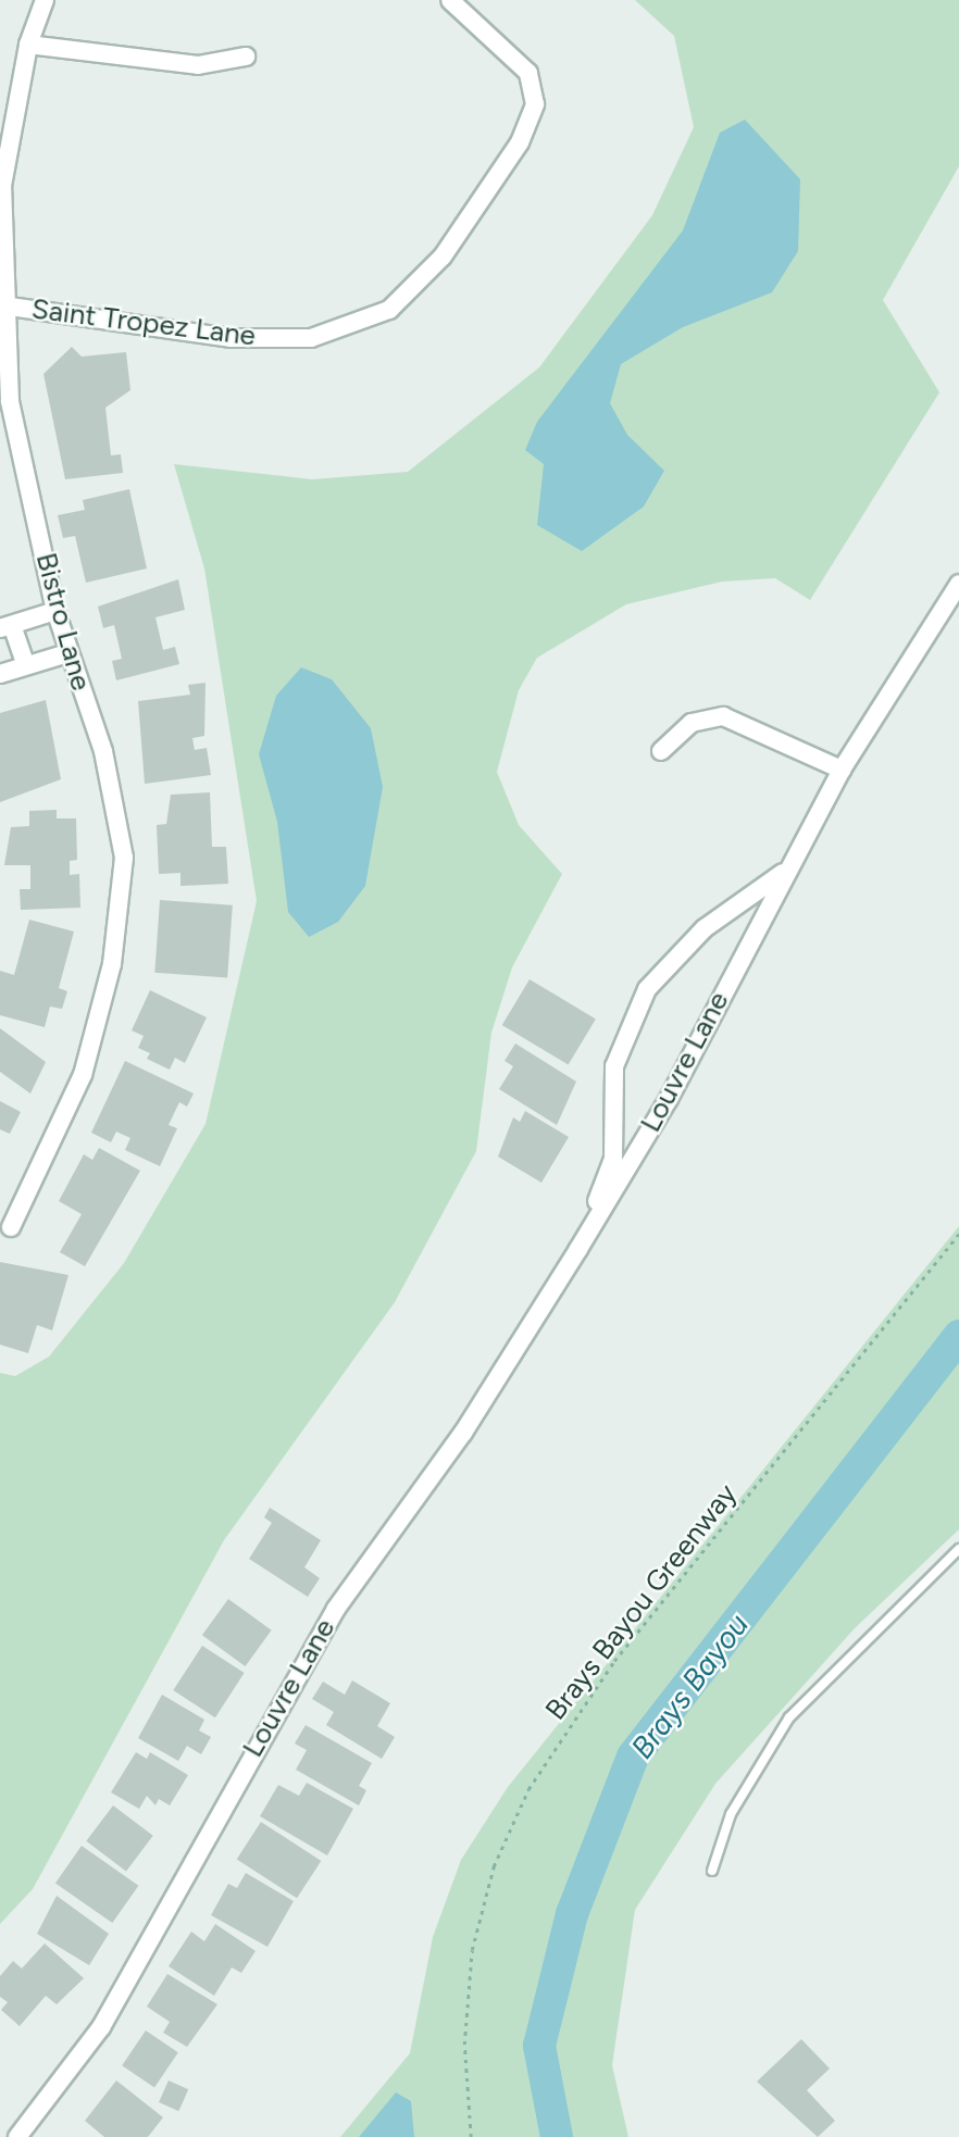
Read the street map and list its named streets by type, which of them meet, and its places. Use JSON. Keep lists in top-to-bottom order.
{
  "streets": {
    "street": ["Saint Tropez Lane", "Bistro Lane", "Louvre Lane"],
    "path": ["Brays Bayou Greenway"]
  },
  "crossings": [
    ["Saint Tropez Lane", "Bistro Lane"]
  ],
  "water": ["Brays Bayou"]
}
